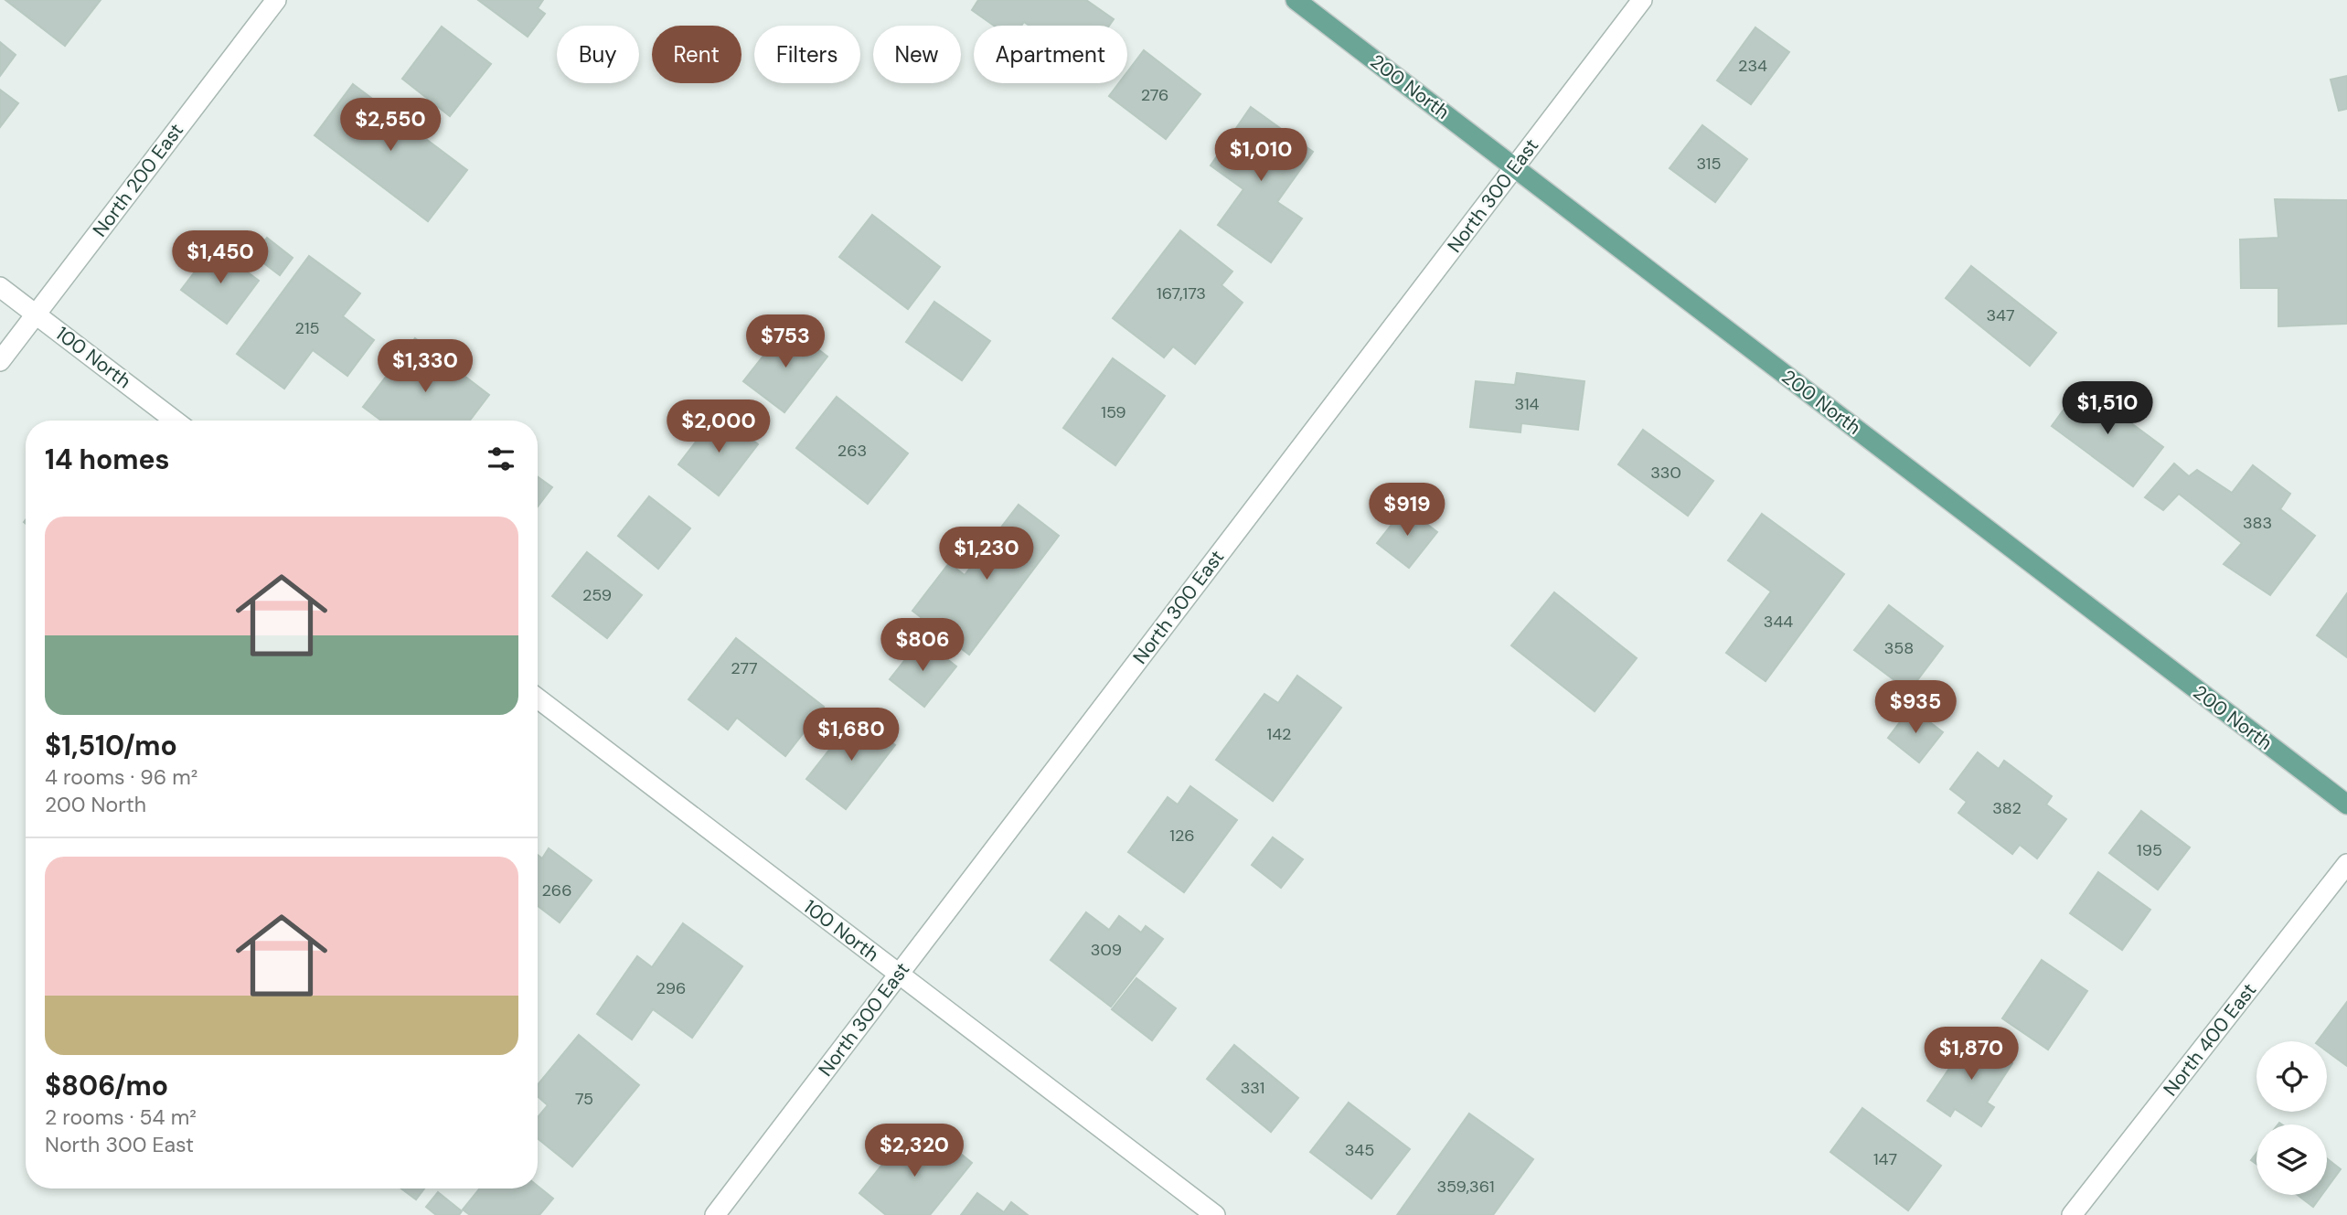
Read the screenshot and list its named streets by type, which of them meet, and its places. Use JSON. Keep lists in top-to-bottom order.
{
  "streets": {
    "main road": ["200 North"],
    "street": [
      "North 200 East",
      "North 300 East",
      "100 North",
      "North 400 East"
    ]
  },
  "crossings": [
    ["200 North", "North 300 East"],
    ["North 200 East", "100 North"],
    ["North 300 East", "100 North"]
  ],
  "house_numbers": [
    "234",
    "276",
    "315",
    "167,173",
    "347",
    "215",
    "314",
    "159",
    "263",
    "330",
    "383",
    "259",
    "344",
    "358",
    "277",
    "142",
    "382",
    "126",
    "195",
    "266",
    "309",
    "296",
    "331",
    "75",
    "345",
    "147",
    "359,361"
  ],
  "page": {
    "chip": [
      "Buy",
      "Rent",
      "Filters",
      "New",
      "Apartment"
    ],
    "price": [
      "$2,550",
      "$1,010",
      "$1,450",
      "$753",
      "$1,330",
      "$1,510",
      "$2,000",
      "$919",
      "$1,230",
      "$806",
      "$935",
      "$1,680",
      "$1,870",
      "$2,320"
    ],
    "heading": "14 homes",
    "list": [
      {
        "name": "$1,510/mo",
        "note": "4 rooms · 96 m² · 200 North"
      },
      {
        "name": "$806/mo",
        "note": "2 rooms · 54 m² · North 300 East"
      }
    ]
  }
}
